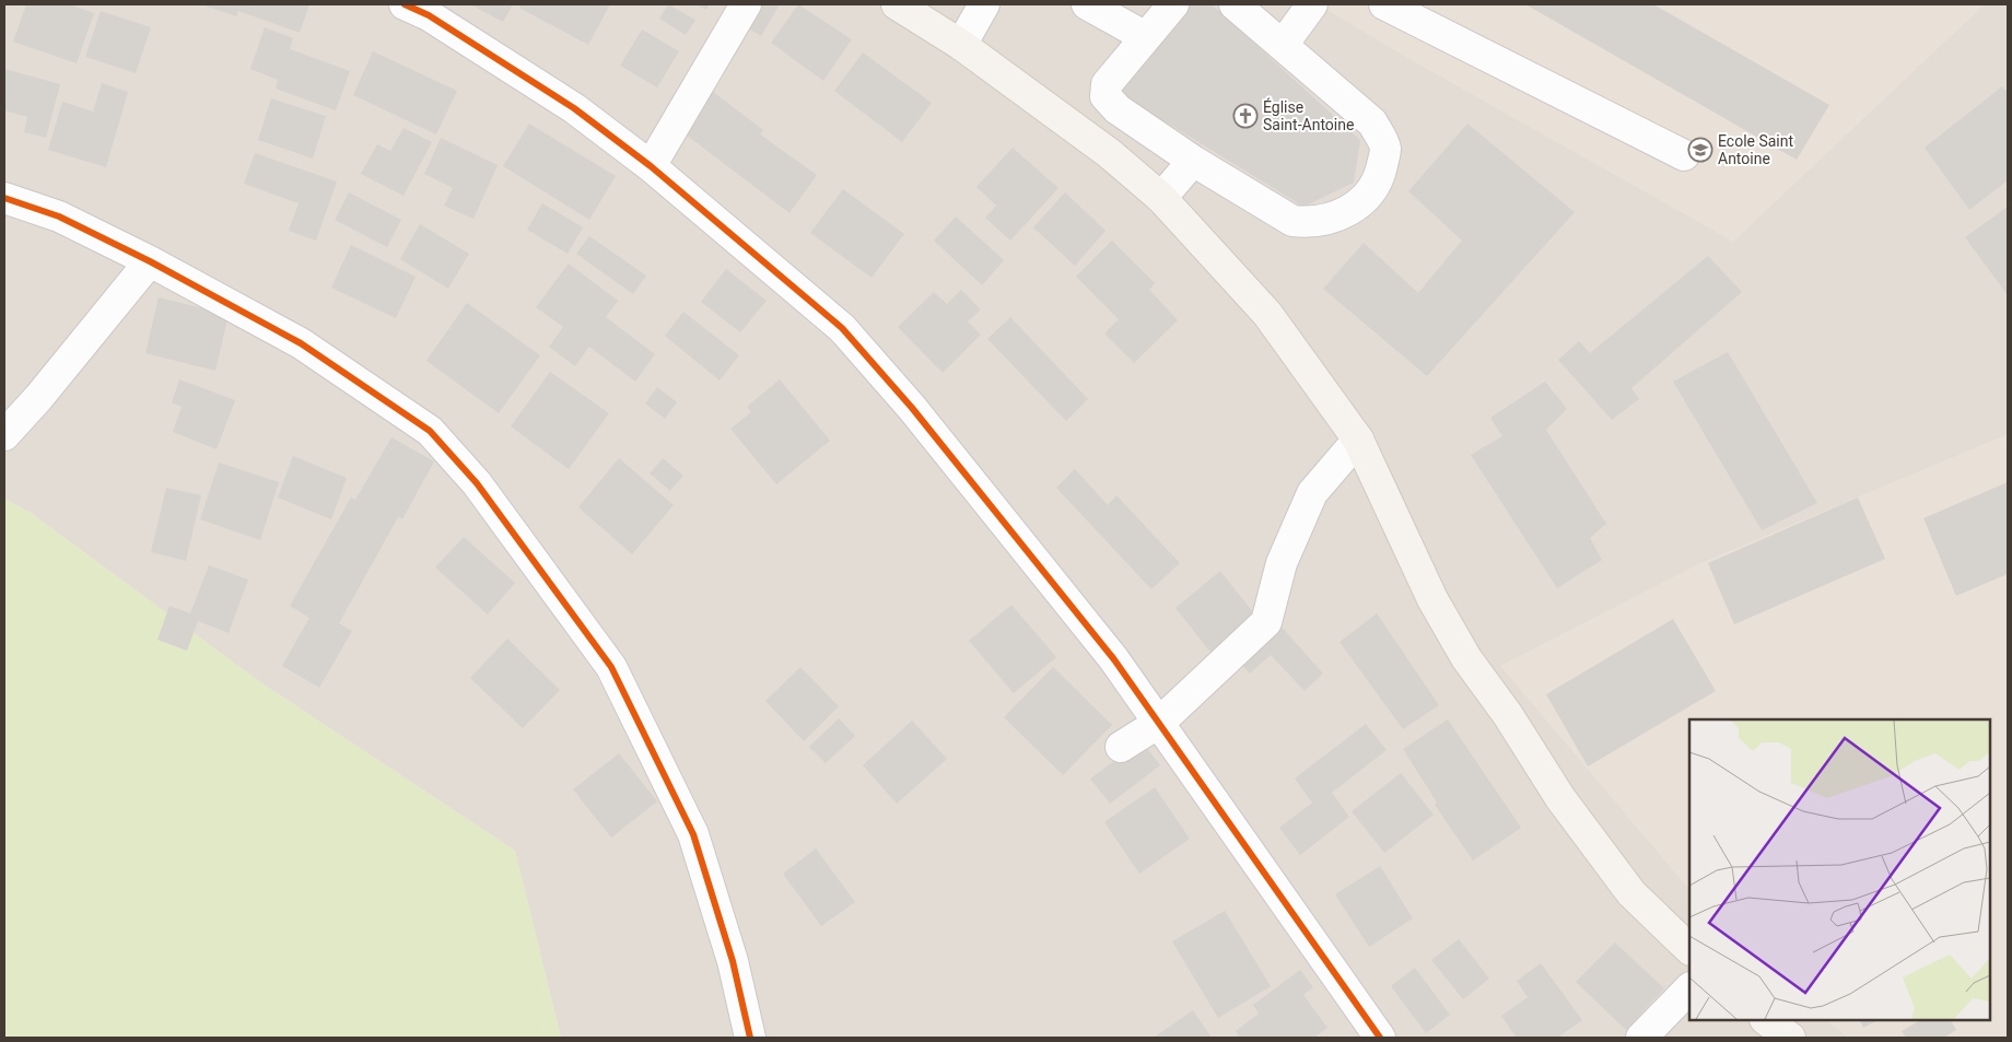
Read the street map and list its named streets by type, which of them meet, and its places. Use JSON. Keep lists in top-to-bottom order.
{
  "places": {
    "church": ["Église Saint-Antoine"],
    "school or university": ["Ecole Saint Antoine"]
  }
}
